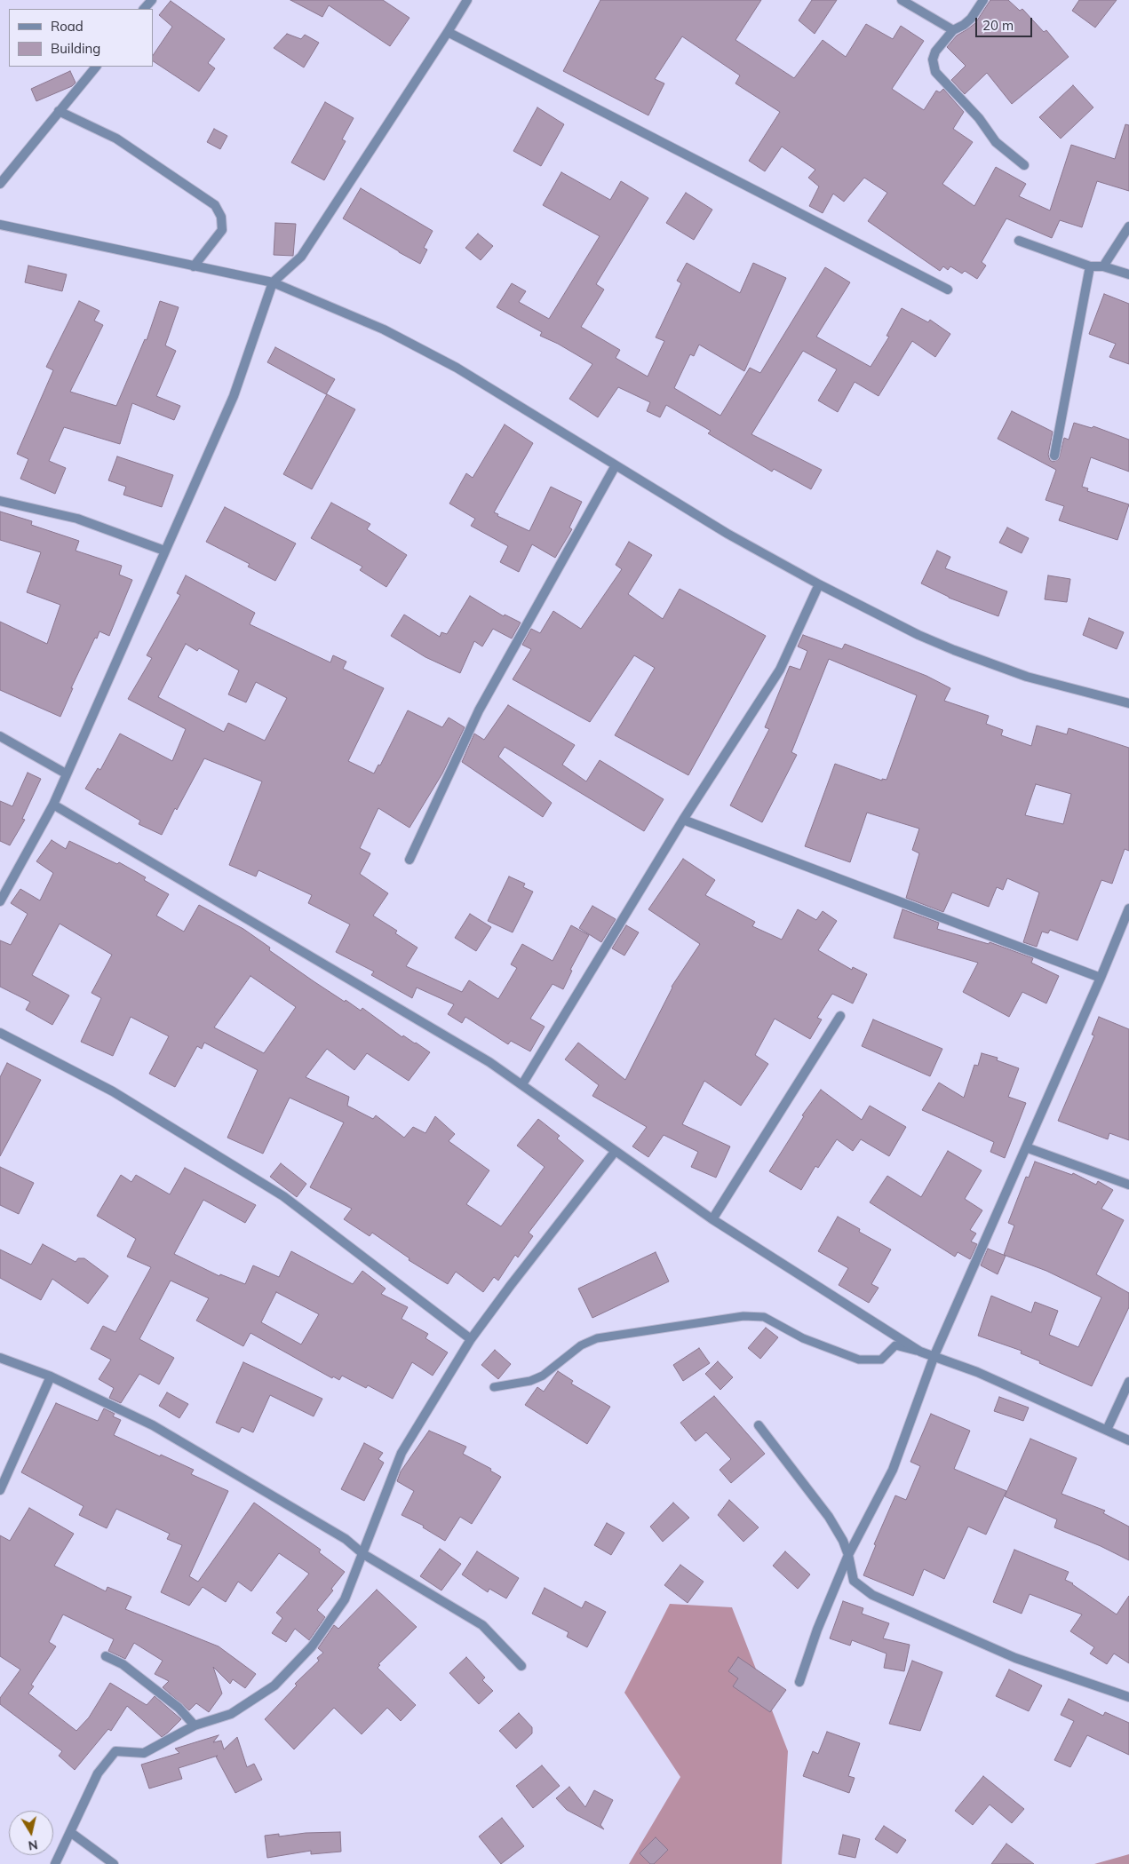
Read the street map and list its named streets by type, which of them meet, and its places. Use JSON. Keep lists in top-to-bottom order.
{
  "legend": ["Road", "Building"],
  "scale_bar": "20 m",
  "north": "bottom"
}
